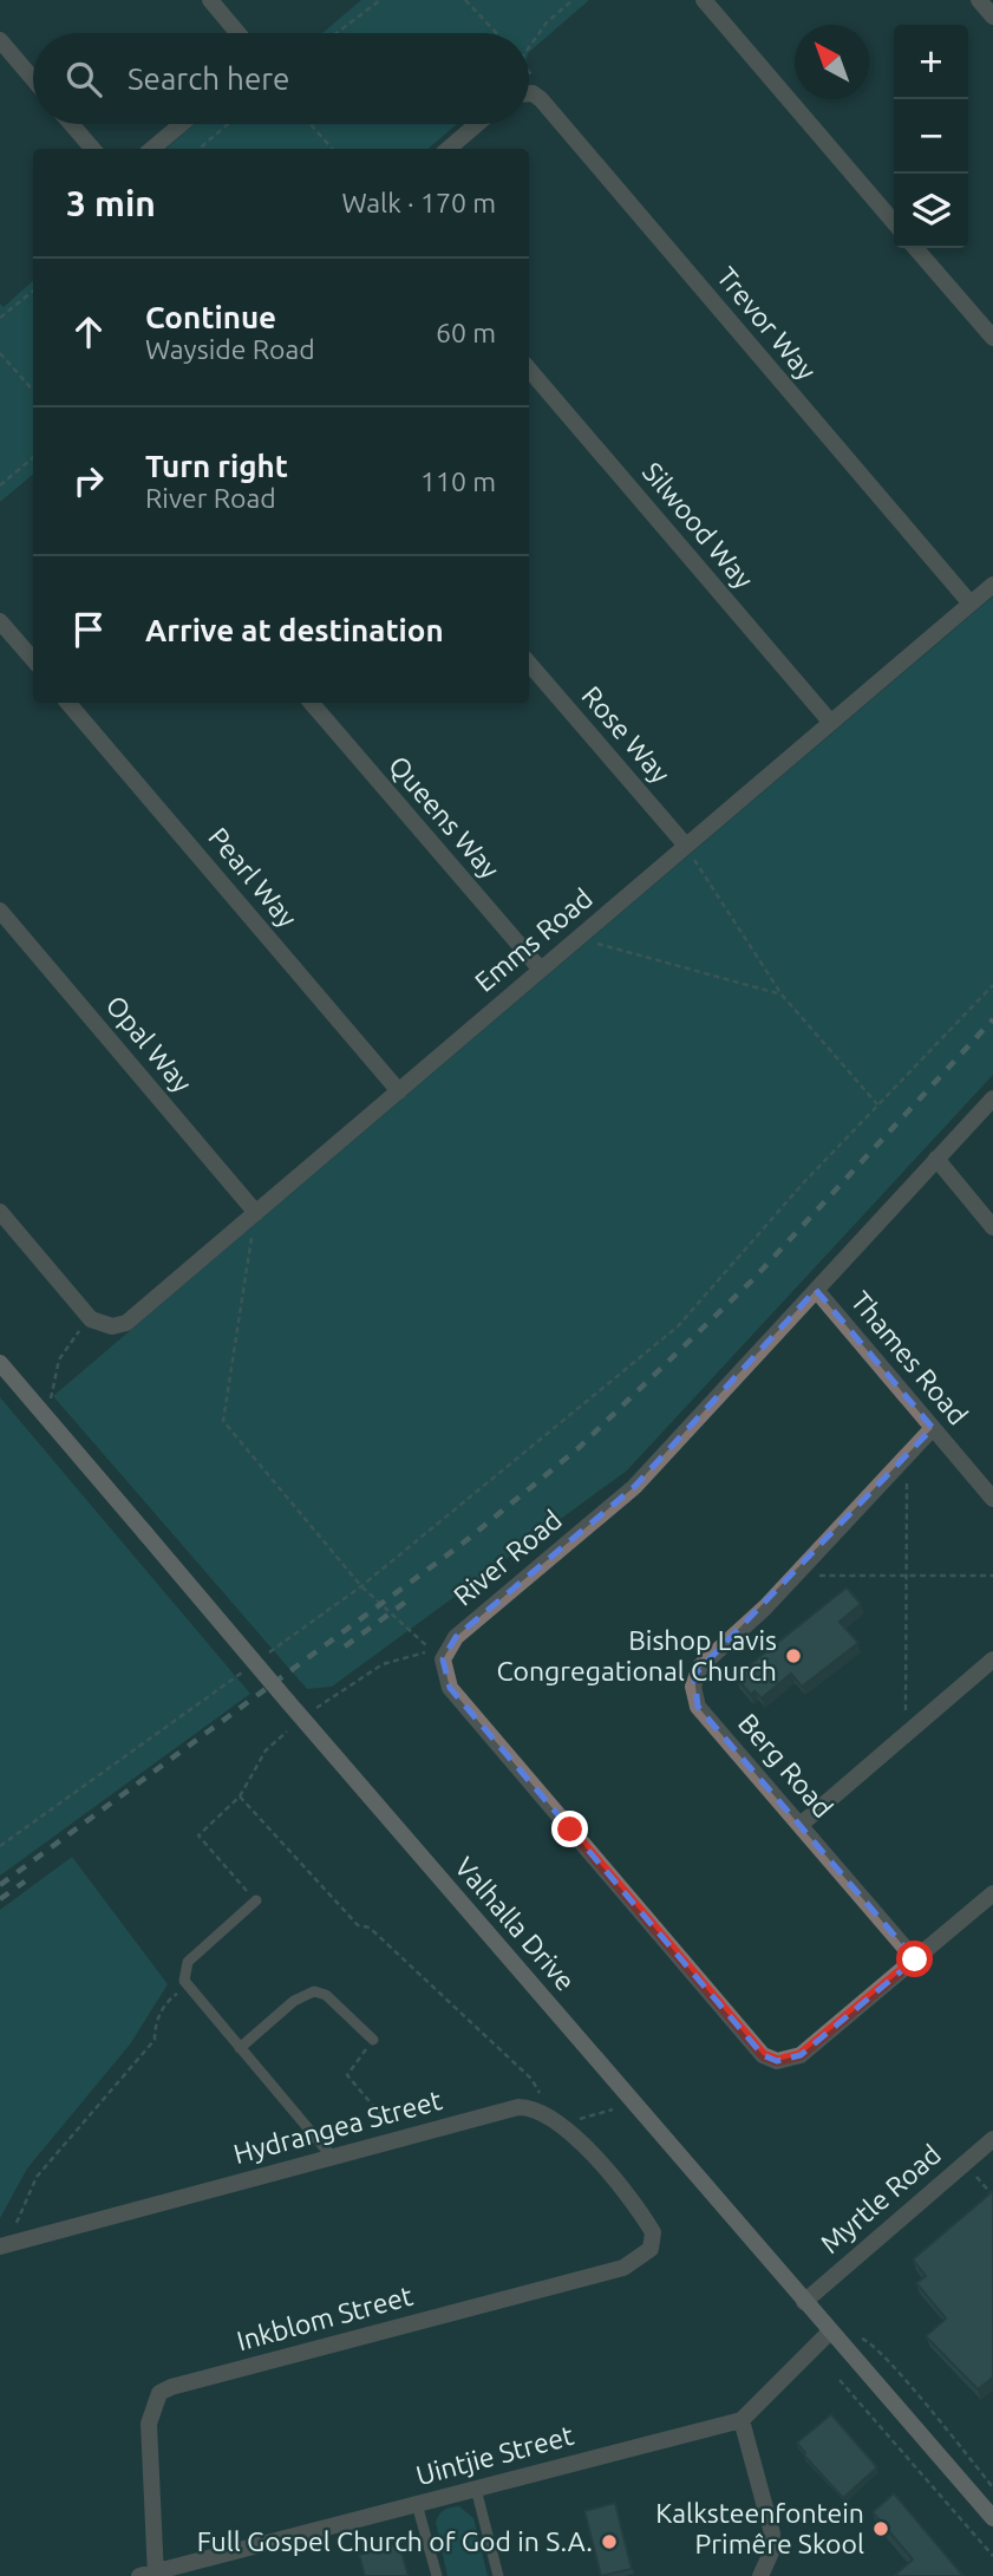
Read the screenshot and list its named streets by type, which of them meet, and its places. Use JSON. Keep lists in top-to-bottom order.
{
  "streets": {
    "main road": ["Valhalla Drive"],
    "street": [
      "Trevor Way",
      "Silwood Way",
      "Rose Way",
      "Queens Way",
      "Pearl Way",
      "Emms Road",
      "Opal Way",
      "Thames Road",
      "River Road",
      "Berg Road",
      "Hydrangea Street",
      "Myrtle Road",
      "Inkblom Street",
      "Uintjie Street"
    ]
  },
  "crossings": [
    ["Trevor Way", "Emms Road"],
    ["Silwood Way", "Emms Road"],
    ["Rose Way", "Emms Road"],
    ["Queens Way", "Emms Road"],
    ["Pearl Way", "Emms Road"],
    ["Emms Road", "Opal Way"],
    ["Thames Road", "River Road"],
    ["Thames Road", "Berg Road"],
    ["River Road", "Berg Road"],
    ["Valhalla Drive", "Myrtle Road"],
    ["Hydrangea Street", "Inkblom Street"],
    ["Inkblom Street", "Uintjie Street"]
  ],
  "places": ["Bishop Lavis Congregational Church", "Kalksteenfontein Primêre Skool", "Full Gospel Church of God in S.A."],
  "north": "top left",
  "page": {
    "map_buttons": ["+", "−"],
    "search": "Search here",
    "heading": ["3 min", "Walk · 170 m"],
    "list": [
      ["Continue", "Wayside Road", "60 m"],
      ["Turn right", "River Road", "110 m"],
      "Arrive at destination"
    ]
  }
}
